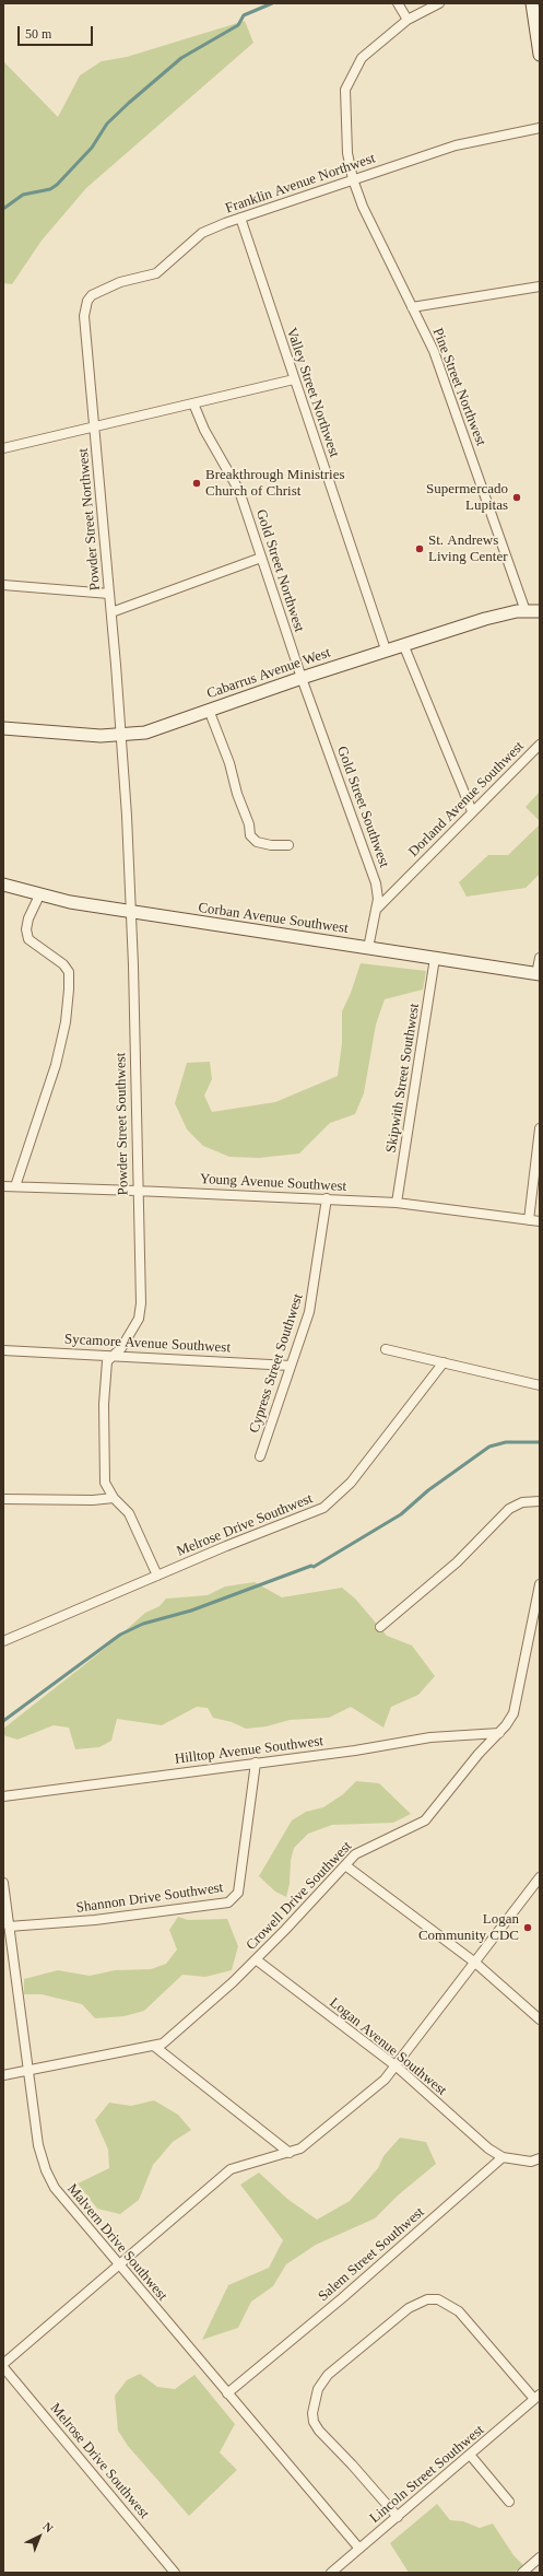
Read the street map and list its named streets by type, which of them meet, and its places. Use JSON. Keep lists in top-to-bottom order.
{
  "streets": {
    "street": [
      "Franklin Avenue Northwest",
      "Pine Street Northwest",
      "Valley Street Northwest",
      "Powder Street Northwest",
      "Gold Street Northwest",
      "Cabarrus Avenue West",
      "Dorland Avenue Southwest",
      "Gold Street Southwest",
      "Corban Avenue Southwest",
      "Skipwith Street Southwest",
      "Powder Street Southwest",
      "Young Avenue Southwest",
      "Sycamore Avenue Southwest",
      "Cypress Street Southwest",
      "Melrose Drive Southwest",
      "Hilltop Avenue Southwest",
      "Crowell Drive Southwest",
      "Shannon Drive Southwest",
      "Logan Avenue Southwest",
      "Malvern Drive Southwest",
      "Salem Street Southwest",
      "Lincoln Street Southwest"
    ]
  },
  "crossings": [
    ["Franklin Avenue Northwest", "Pine Street Northwest"],
    ["Franklin Avenue Northwest", "Valley Street Northwest"],
    ["Franklin Avenue Northwest", "Powder Street Northwest"],
    ["Pine Street Northwest", "Cabarrus Avenue West"],
    ["Valley Street Northwest", "Cabarrus Avenue West"],
    ["Powder Street Northwest", "Cabarrus Avenue West"],
    ["Powder Street Northwest", "Powder Street Southwest"],
    ["Gold Street Northwest", "Cabarrus Avenue West"],
    ["Gold Street Northwest", "Gold Street Southwest"],
    ["Cabarrus Avenue West", "Gold Street Southwest"],
    ["Cabarrus Avenue West", "Powder Street Southwest"],
    ["Dorland Avenue Southwest", "Gold Street Southwest"],
    ["Gold Street Southwest", "Corban Avenue Southwest"],
    ["Corban Avenue Southwest", "Skipwith Street Southwest"],
    ["Corban Avenue Southwest", "Powder Street Southwest"],
    ["Skipwith Street Southwest", "Young Avenue Southwest"],
    ["Powder Street Southwest", "Young Avenue Southwest"],
    ["Powder Street Southwest", "Sycamore Avenue Southwest"],
    ["Young Avenue Southwest", "Cypress Street Southwest"],
    ["Sycamore Avenue Southwest", "Cypress Street Southwest"],
    ["Hilltop Avenue Southwest", "Crowell Drive Southwest"],
    ["Hilltop Avenue Southwest", "Shannon Drive Southwest"],
    ["Crowell Drive Southwest", "Logan Avenue Southwest"],
    ["Crowell Drive Southwest", "Malvern Drive Southwest"],
    ["Shannon Drive Southwest", "Malvern Drive Southwest"],
    ["Logan Avenue Southwest", "Salem Street Southwest"],
    ["Malvern Drive Southwest", "Salem Street Southwest"],
    ["Malvern Drive Southwest", "Lincoln Street Southwest"]
  ],
  "places": [
    "Breakthrough Ministries Church of Christ",
    "Supermercado Lupitas",
    "St. Andrews Living Center",
    "Logan Community CDC"
  ],
  "scale_bar": "50 m",
  "north": "top right"
}
